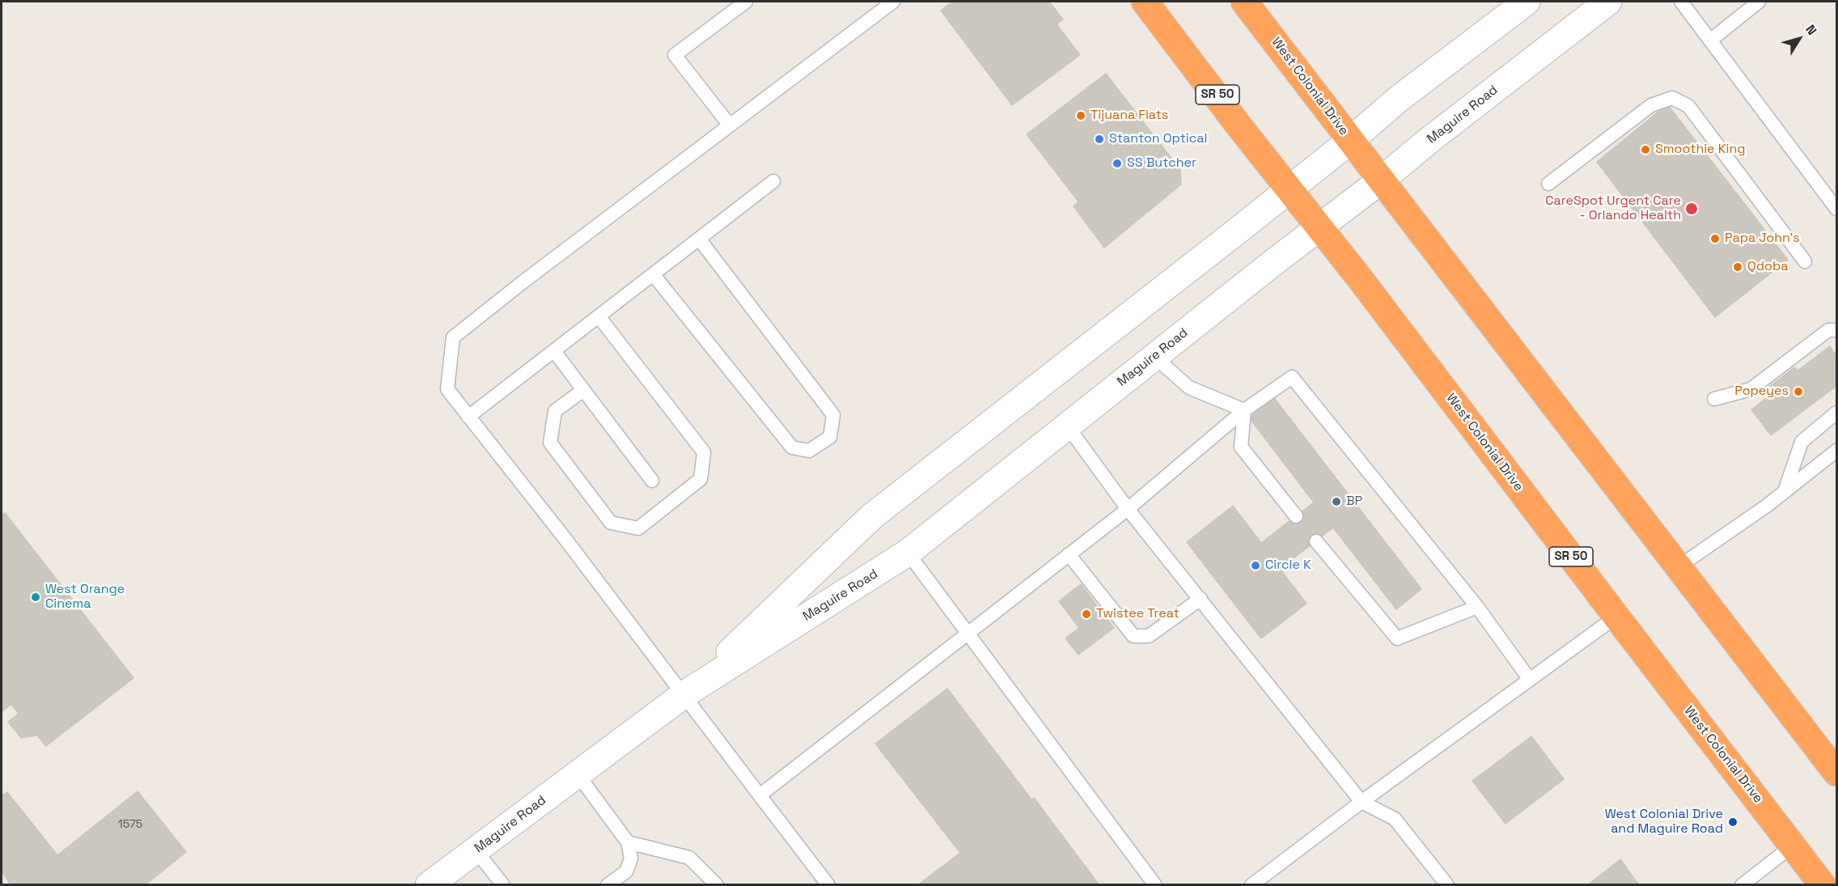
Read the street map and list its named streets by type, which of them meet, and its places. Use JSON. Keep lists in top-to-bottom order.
{
  "streets": {
    "highway": ["West Colonial Drive", "SR 50"],
    "main road": ["Maguire Road"]
  },
  "crossings": [
    ["West Colonial Drive", "Maguire Road"]
  ],
  "places": [
    "Tijuana Flats",
    "Stanton Optical",
    "Smoothie King",
    "SS Butcher",
    "CareSpot Urgent Care - Orlando Health",
    "Papa John's",
    "Qdoba",
    "Popeyes",
    "BP",
    "Circle K",
    "West Orange Cinema",
    "Twistee Treat",
    "West Colonial Drive and Maguire Road"
  ],
  "house_numbers": ["1575"],
  "north": "top right"
}
